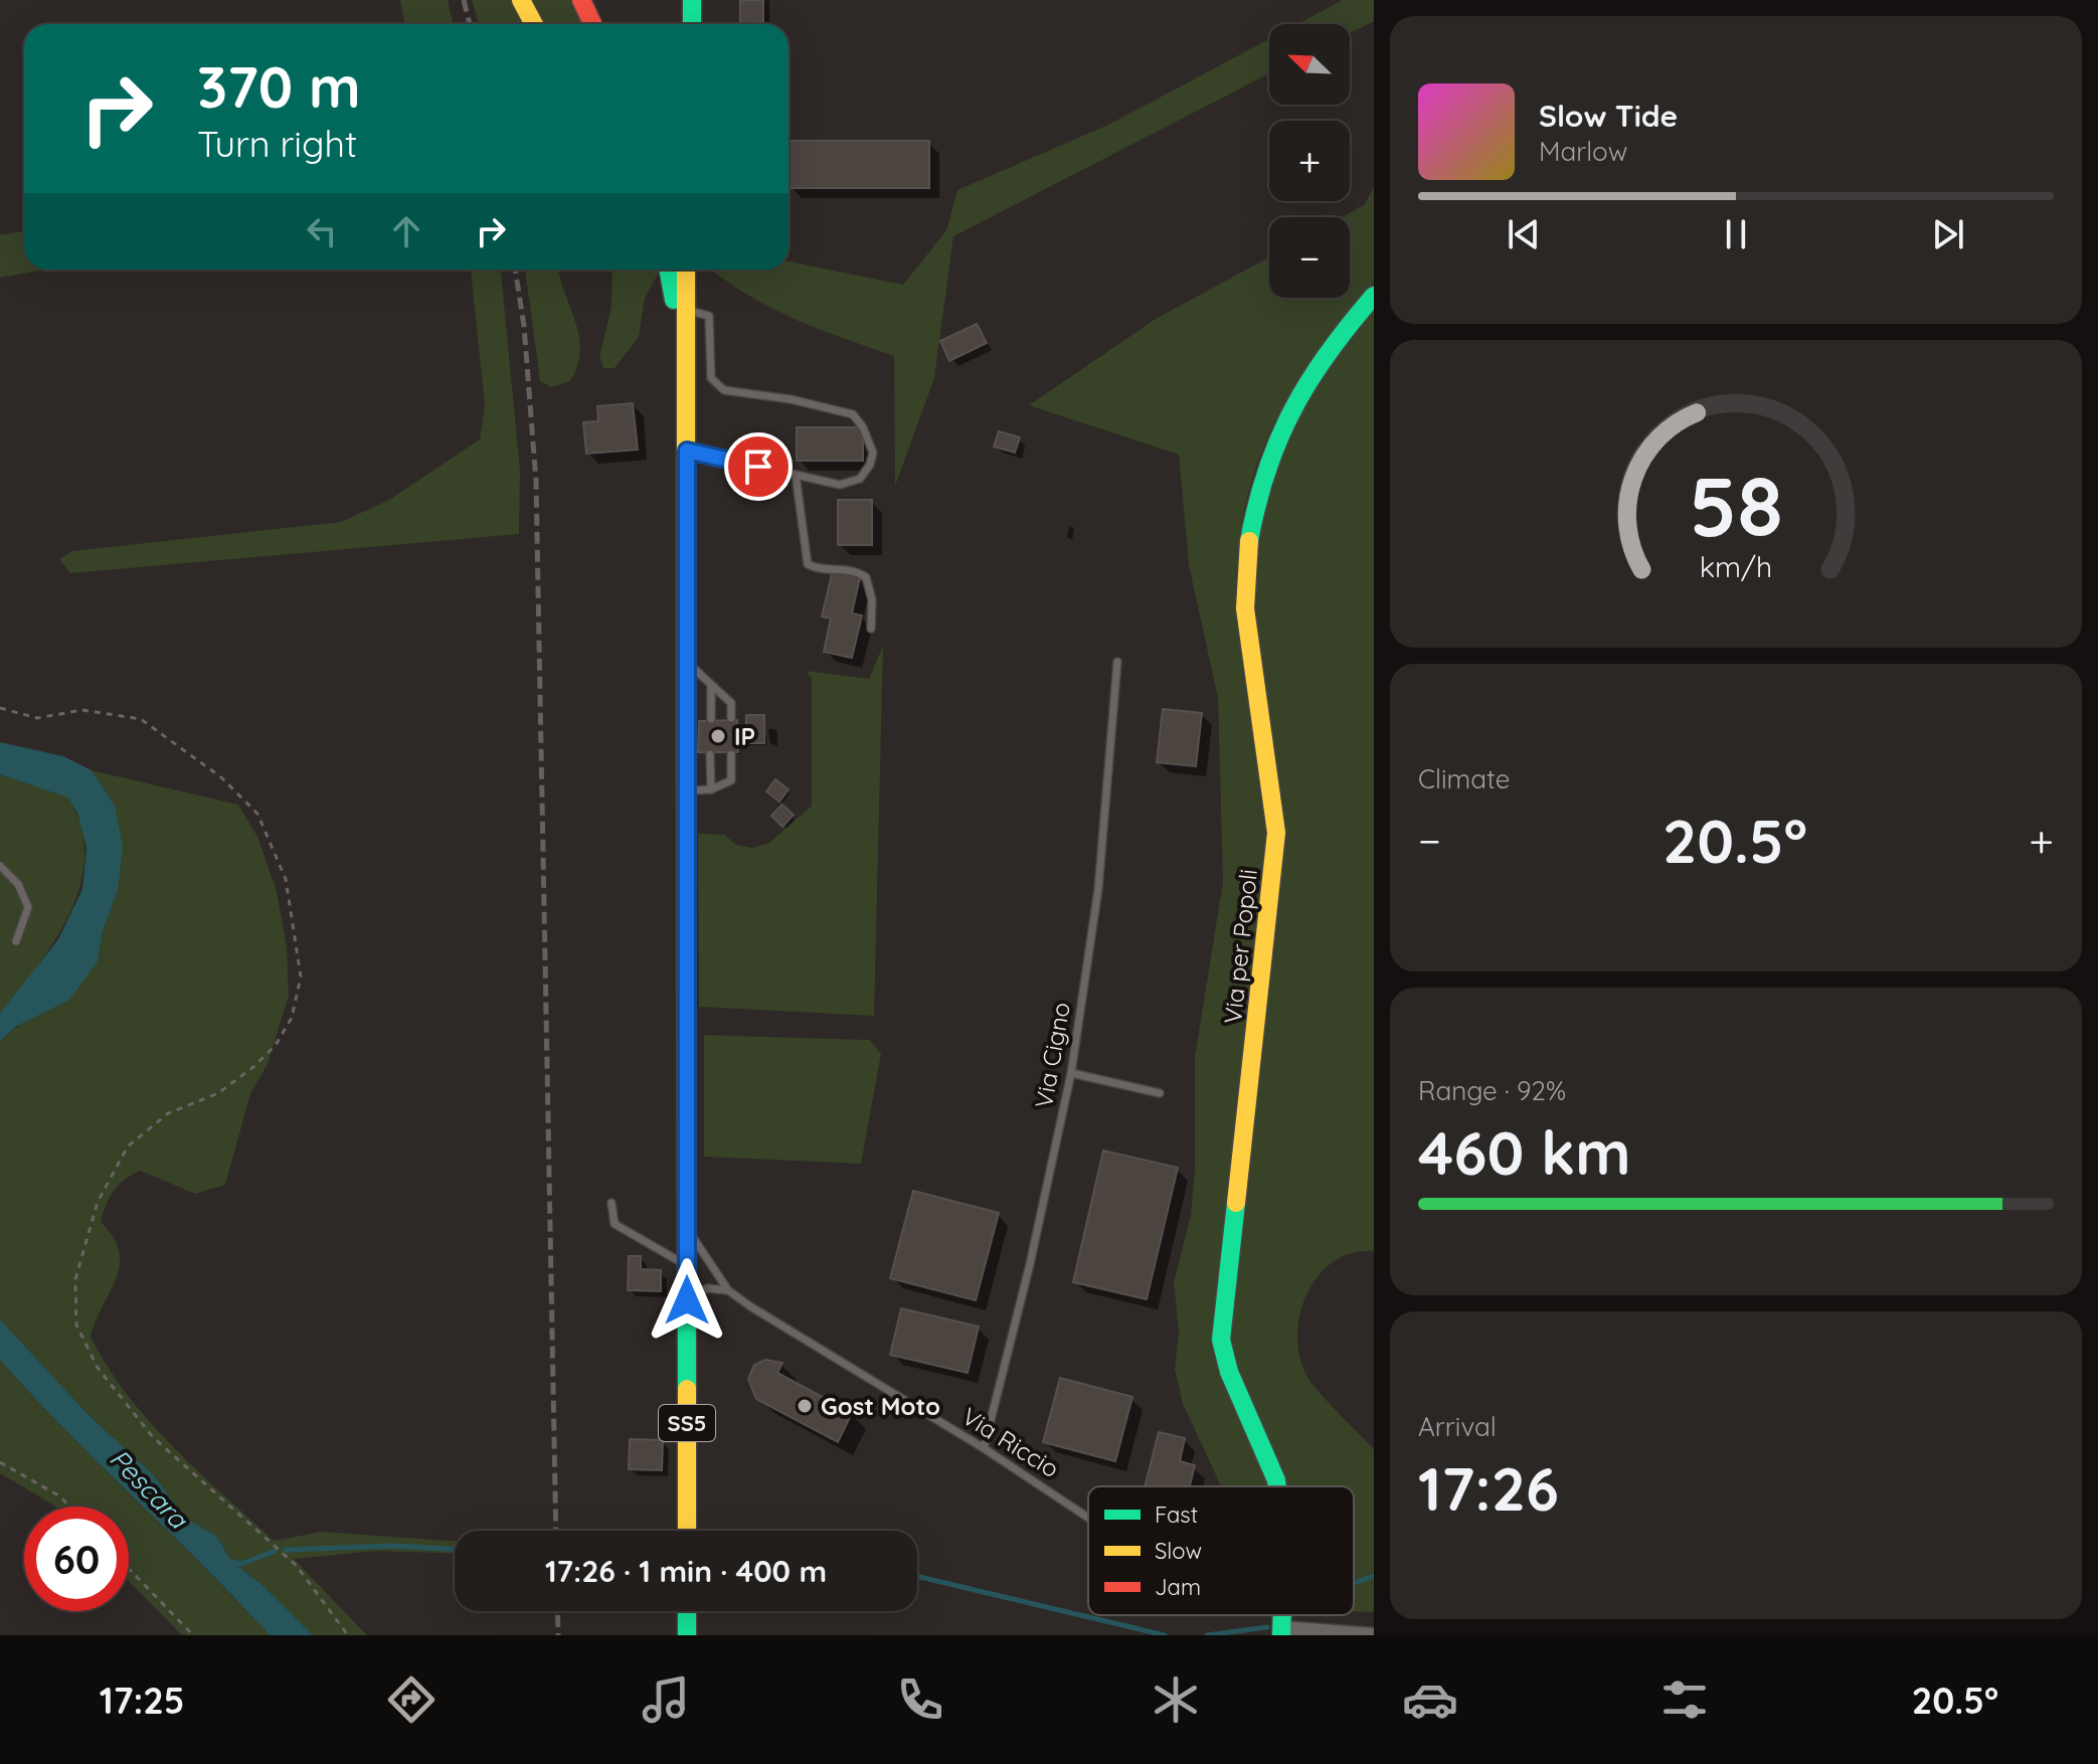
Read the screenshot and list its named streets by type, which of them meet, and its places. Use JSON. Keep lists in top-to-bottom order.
{
  "streets": {
    "main road": ["Via per Popoli", "SS5"],
    "lane": ["Via Cigno", "Via Riccio"]
  },
  "crossings": [
    ["Via Cigno", "Via Riccio"],
    ["SS5", "Via Riccio"]
  ],
  "water": ["Pescara"],
  "places": ["IP", "Gost Moto"],
  "legend": ["Fast", "Slow", "Jam"],
  "north": "top left",
  "page": {
    "map_buttons": ["+", "−"],
    "turn": ["370 m", "Turn right"],
    "song": ["Slow Tide", "Marlow"],
    "tile": [
      "Climate",
      ["Range · 92%", "460 km"],
      ["Arrival", "17:26"]
    ],
    "heat": ["−", "20.5°", "+"],
    "limit": "60",
    "trip": "17:26 · 1 min · 400 m",
    "tabs": ["17:25", "20.5°"],
    "gauge": ["58", "km/h"]
  }
}
